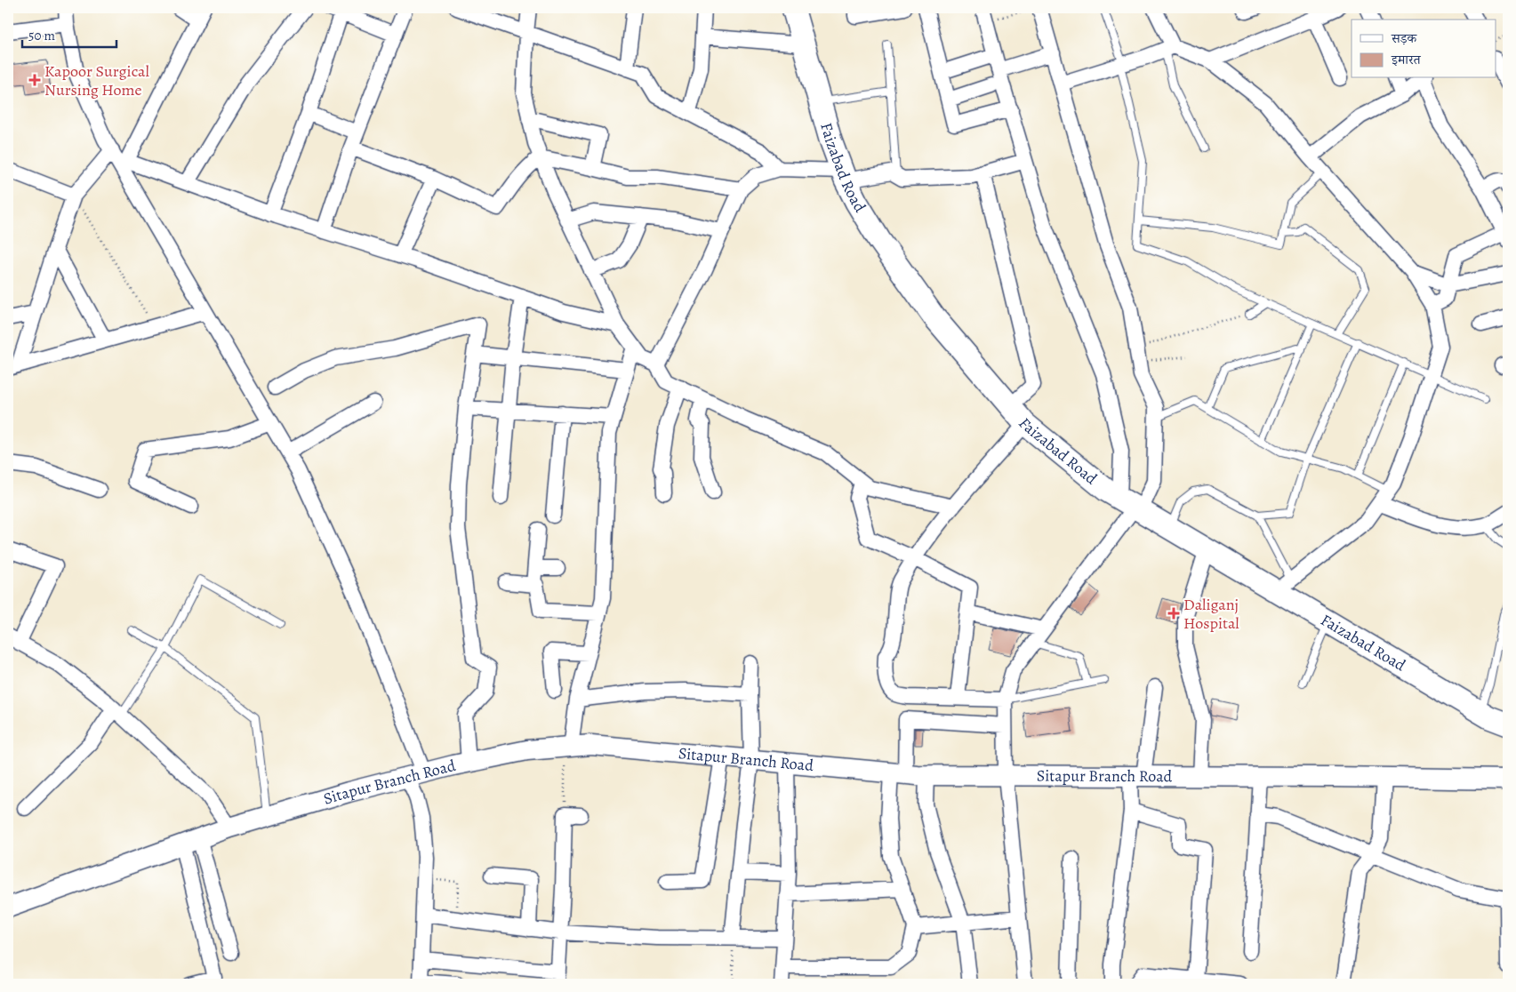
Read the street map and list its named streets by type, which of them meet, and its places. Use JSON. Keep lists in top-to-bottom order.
{
  "streets": {
    "main road": ["Faizabad Road"],
    "street": ["Sitapur Branch Road"]
  },
  "places": {
    "health": ["Kapoor Surgical Nursing Home", "Daliganj Hospital"]
  },
  "legend": ["सड़क", "इमारत"],
  "scale_bar": "50 m"
}
